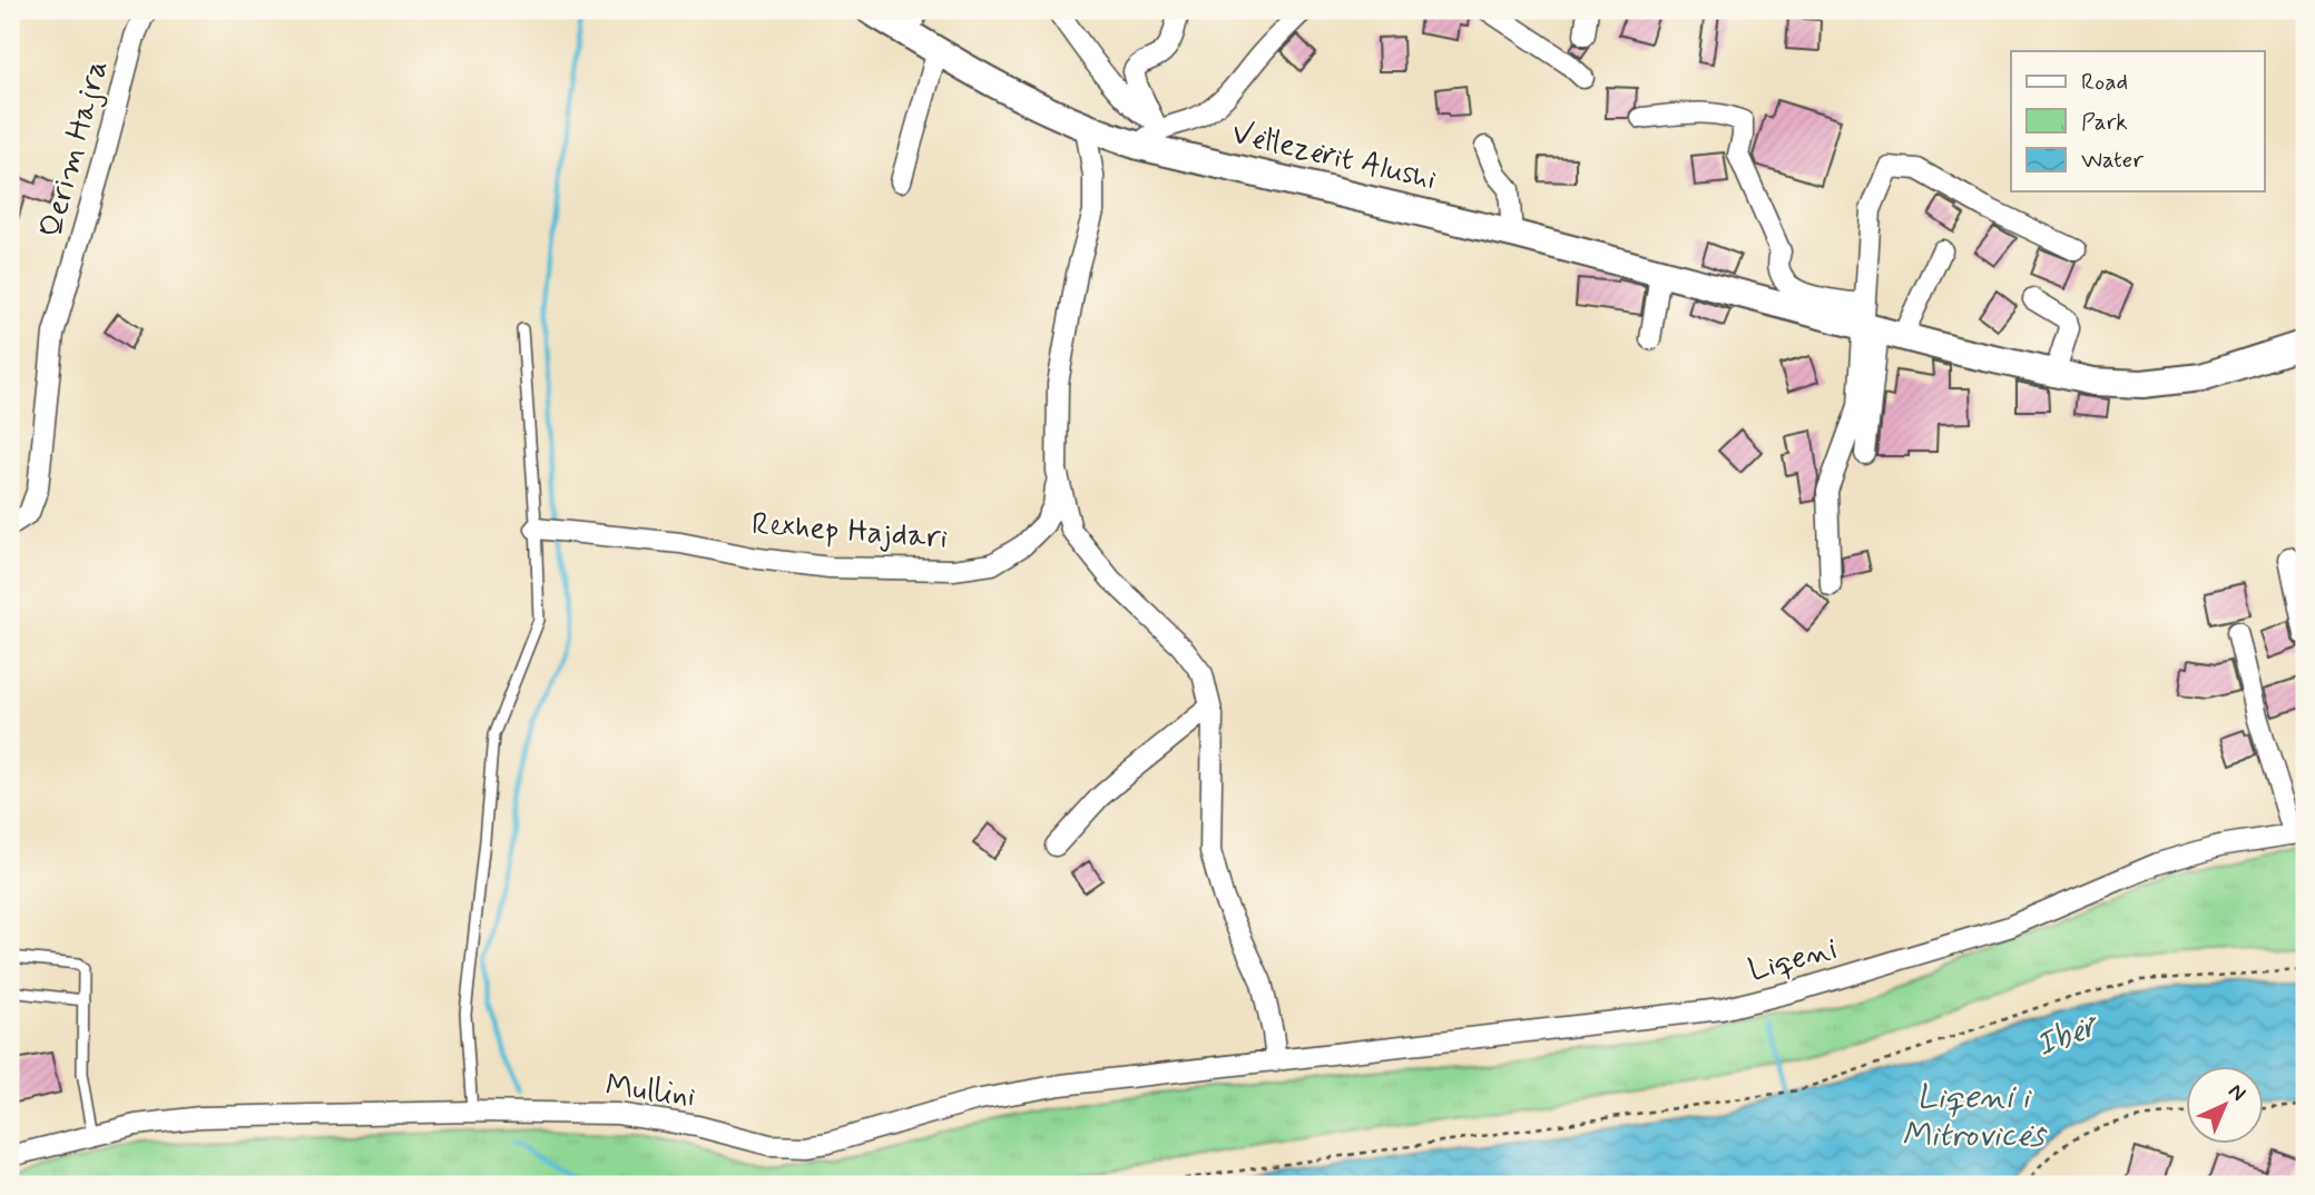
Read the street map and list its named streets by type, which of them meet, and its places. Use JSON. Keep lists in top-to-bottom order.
{
  "streets": {
    "main road": ["Vëllezërit Alushi"],
    "street": [
      "Qerim Hajra",
      "Rexhep Hajdari",
      "Liqeni",
      "Mullini"
    ]
  },
  "crossings": [
    ["Vëllezërit Alushi", "Rexhep Hajdari"],
    ["Rexhep Hajdari", "Liqeni"],
    ["Rexhep Hajdari", "Mullini"],
    ["Liqeni", "Mullini"]
  ],
  "water": ["Ibër", "Liqeni i Mitrovicës"],
  "legend": ["Road", "Park", "Water"],
  "north": "top right"
}
